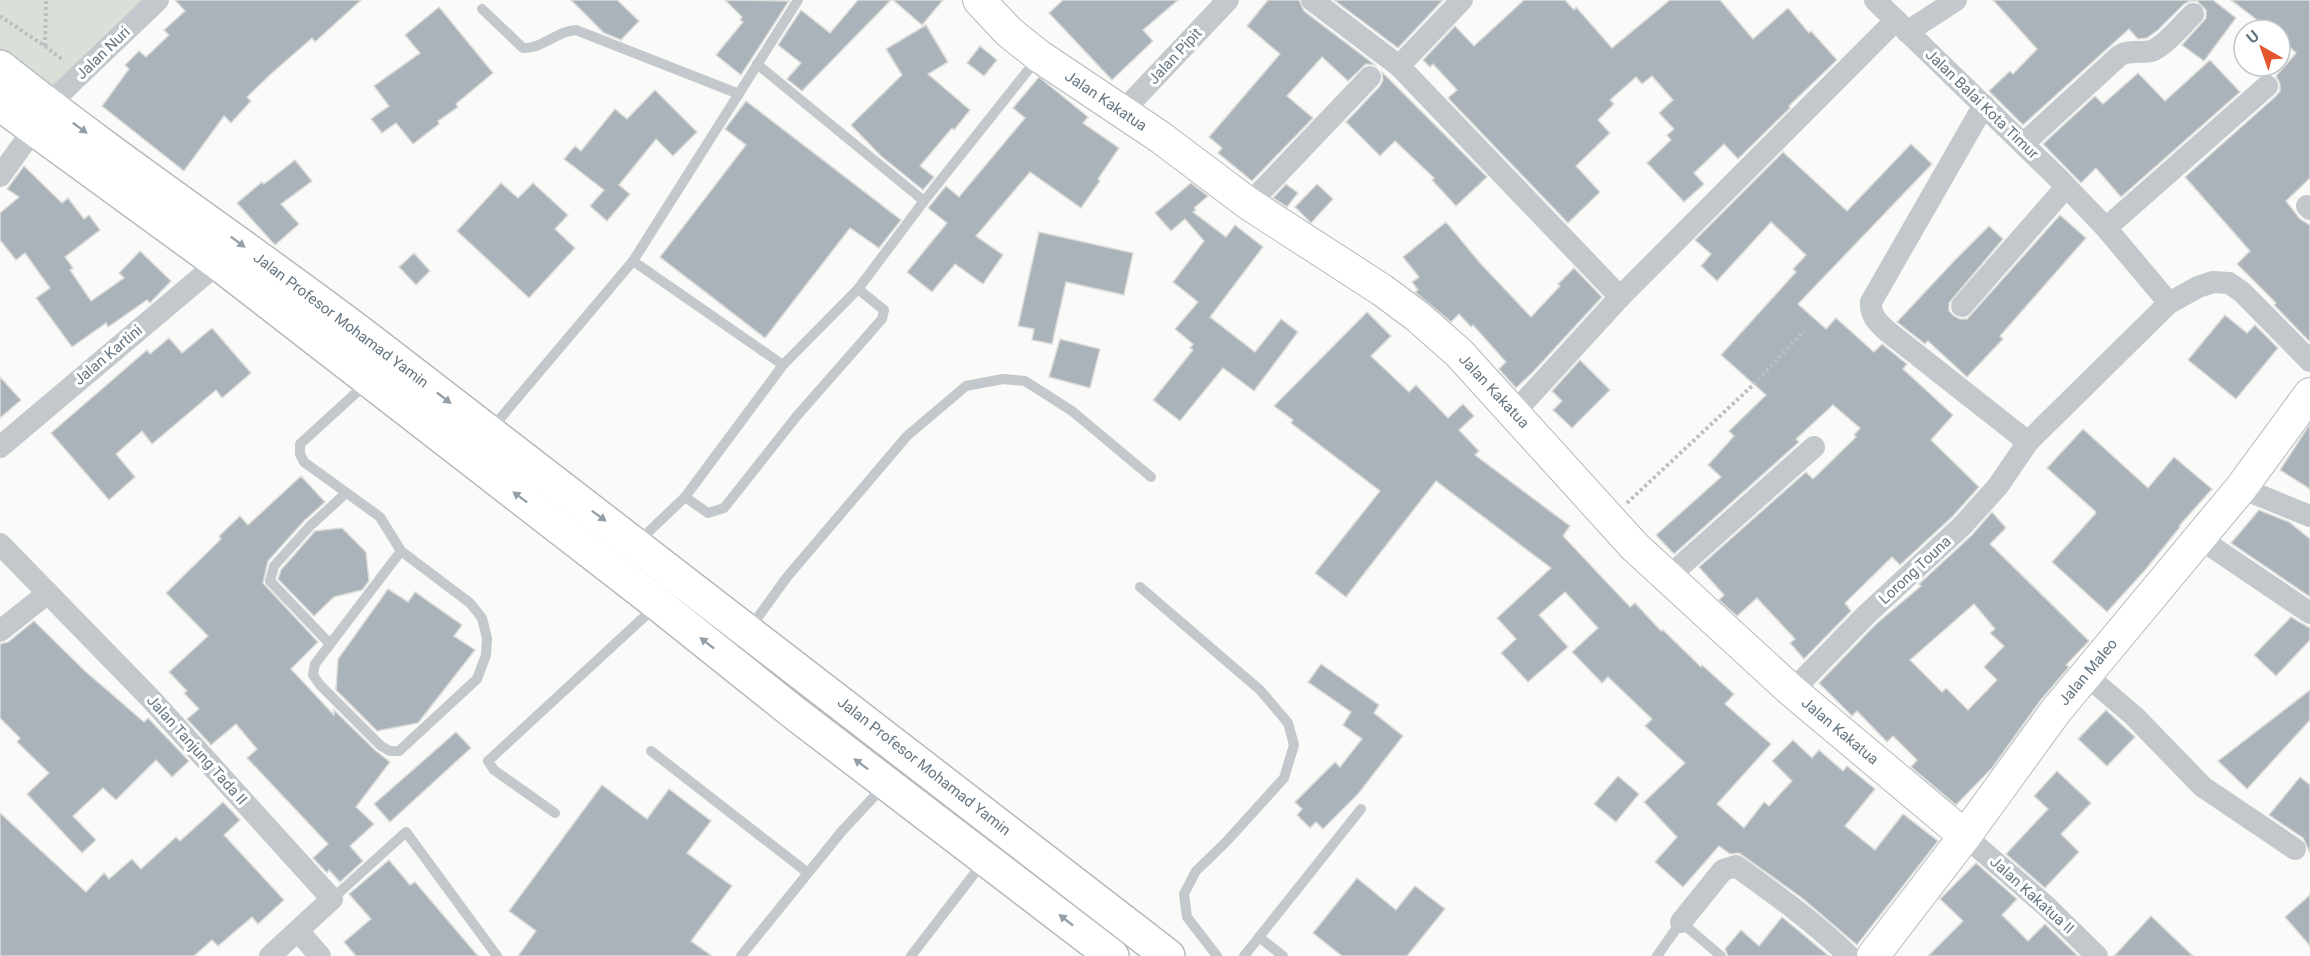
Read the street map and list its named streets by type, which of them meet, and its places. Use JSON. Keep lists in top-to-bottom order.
{
  "streets": {
    "main road": ["Jalan Profesor Mohamad Yamin"],
    "street": [
      "Jalan Nuri",
      "Jalan Pipit",
      "Jalan Kakatua",
      "Jalan Balai Kota Timur",
      "Jalan Kartini",
      "Lorong Touna",
      "Jalan Maleo",
      "Jalan Tanjung Tada II",
      "Jalan Kakatua II"
    ]
  },
  "crossings": [
    ["Jalan Nuri", "Jalan Profesor Mohamad Yamin"],
    ["Jalan Pipit", "Jalan Kakatua"],
    ["Jalan Kakatua", "Lorong Touna"],
    ["Jalan Kakatua", "Jalan Maleo"],
    ["Jalan Kakatua", "Jalan Kakatua II"],
    ["Jalan Balai Kota Timur", "Lorong Touna"],
    ["Jalan Profesor Mohamad Yamin", "Jalan Kartini"],
    ["Jalan Maleo", "Jalan Kakatua II"]
  ],
  "north": "top left"
}
